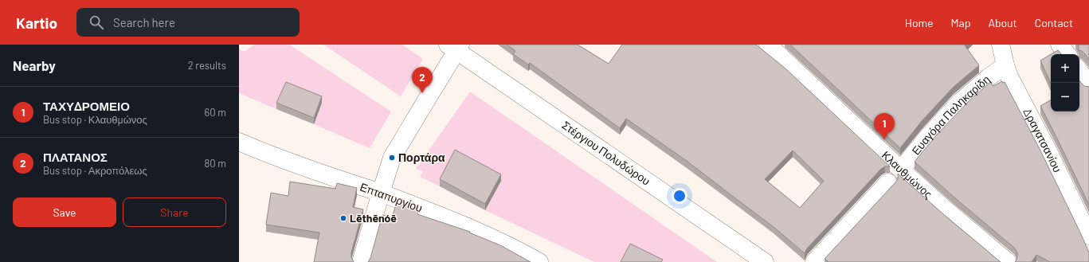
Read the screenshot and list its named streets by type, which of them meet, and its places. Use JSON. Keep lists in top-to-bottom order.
{
  "streets": {
    "street": [
      "Ευαγόρα Παληκαρίδη",
      "Δραγατσανίου",
      "Στέργιου Πολυδώρου",
      "Κλαυθμώνος",
      "Επταπυργίου"
    ]
  },
  "crossings": [
    ["Ευαγόρα Παληκαρίδη", "Δραγατσανίου"],
    ["Ευαγόρα Παληκαρίδη", "Κλαυθμώνος"]
  ],
  "places": ["Πορτάρα", "Lēthēnóē"],
  "page": {
    "header": "Kartio",
    "search": "Search here",
    "nav": [
      "Home",
      "Map",
      "About",
      "Contact"
    ],
    "heading": ["Nearby", "2 results"],
    "map_buttons": ["+", "−"],
    "pins": ["2", "1"],
    "list": [
      {
        "mark": "1",
        "name": "ΤΑΧΥΔΡΟΜΕΙΟ",
        "note": "Bus stop · Κλαυθμώνος",
        "value": "60 m"
      },
      {
        "mark": "2",
        "name": "ΠΛΑΤΑΝΟΣ",
        "note": "Bus stop · Ακροπόλεως",
        "value": "80 m"
      }
    ],
    "buttons": ["Save", "Share"]
  }
}
